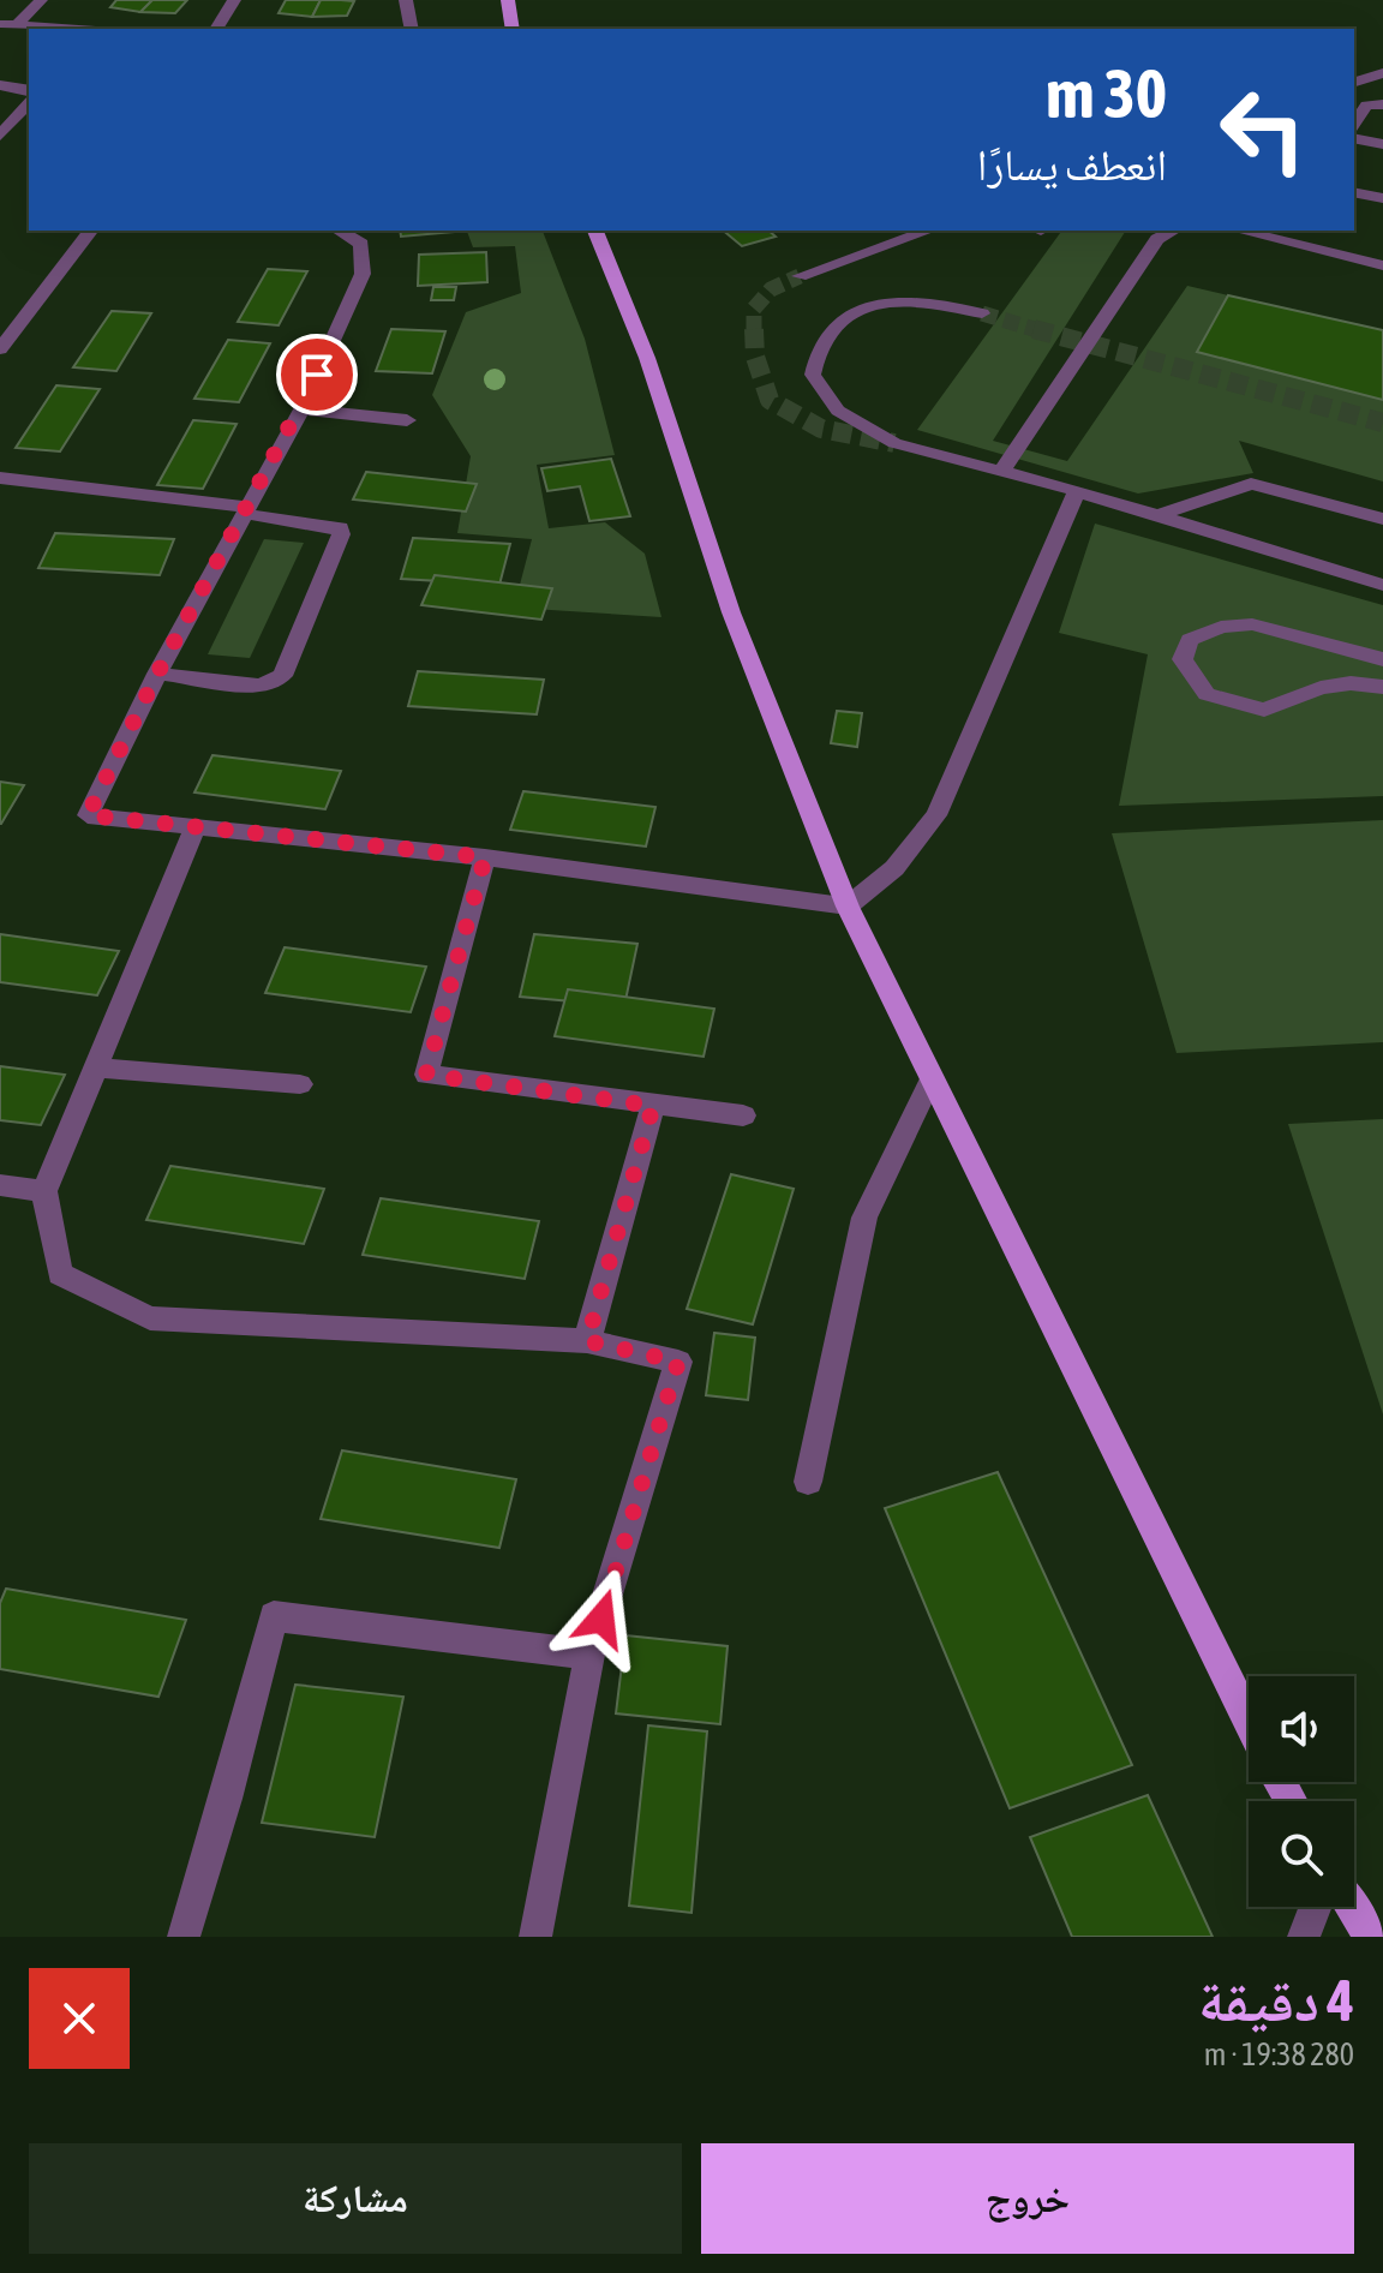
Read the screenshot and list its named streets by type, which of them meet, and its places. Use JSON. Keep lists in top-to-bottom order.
{
  "page": {
    "turn": ["30 m", "انعطف يسارًا"],
    "heading": ["4 دقيقة", "280 m · 19:38"],
    "buttons": ["خروج", "مشاركة"]
  }
}
